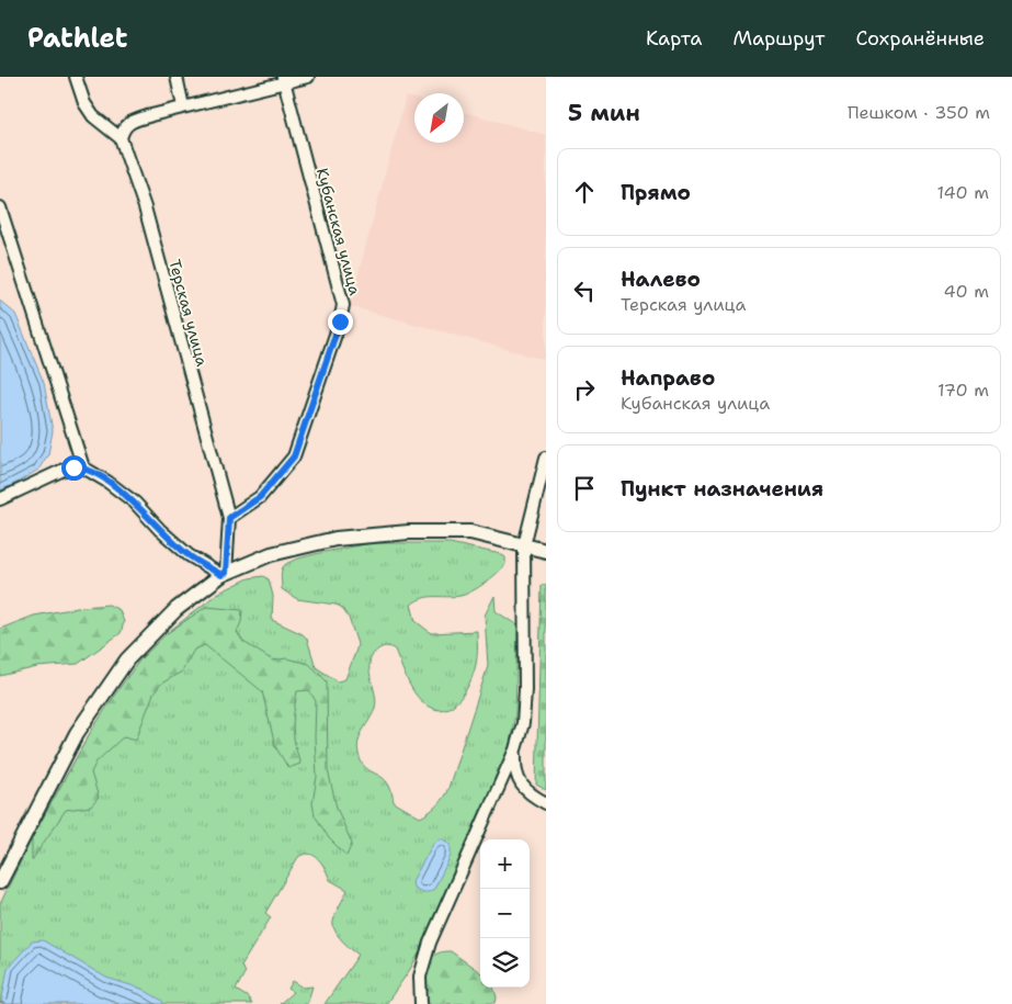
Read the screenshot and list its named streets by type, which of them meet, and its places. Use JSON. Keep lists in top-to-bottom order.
{
  "streets": {
    "street": ["Кубанская улица", "Терская улица"]
  },
  "crossings": [
    ["Кубанская улица", "Терская улица"]
  ],
  "north": "bottom left",
  "page": {
    "header": "Pathlet",
    "nav": ["Карта", "Маршрут", "Сохранённые"],
    "heading": ["5 мин", "Пешком · 350 m"],
    "list": [
      ["Прямо", "140 m"],
      ["Налево", "Терская улица", "40 m"],
      ["Направо", "Кубанская улица", "170 m"],
      "Пункт назначения"
    ],
    "map_buttons": ["+", "−"]
  }
}
